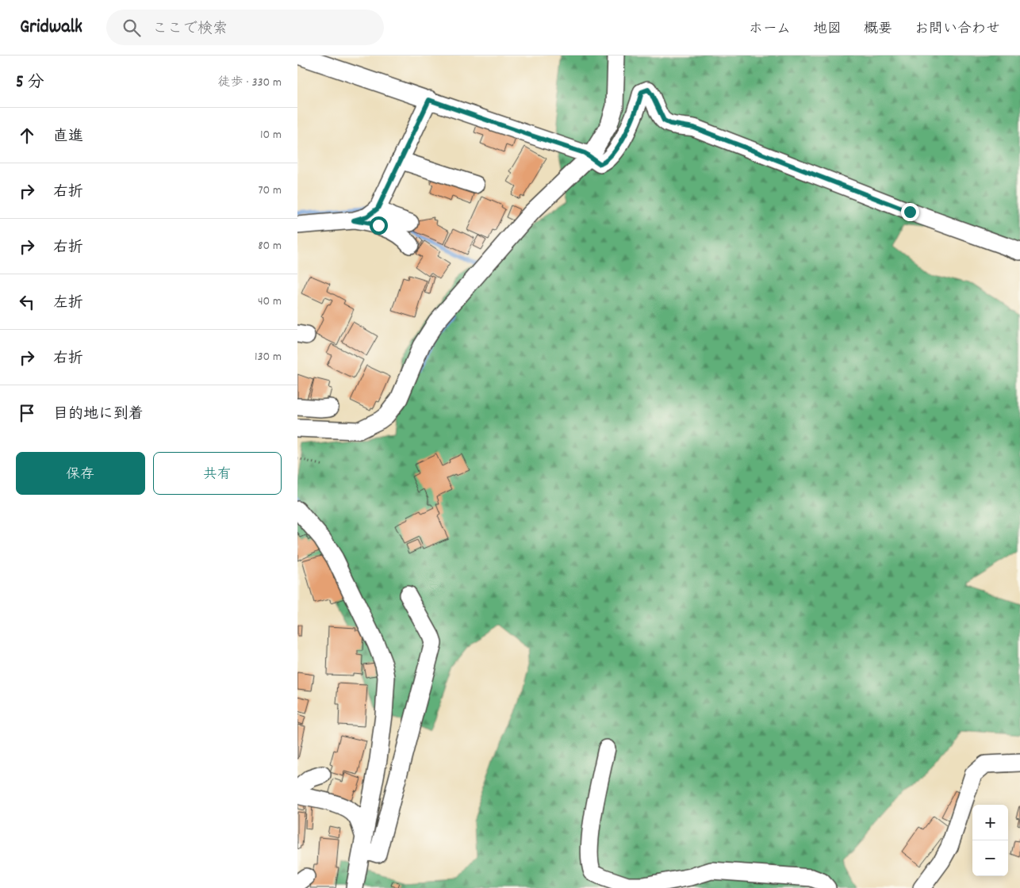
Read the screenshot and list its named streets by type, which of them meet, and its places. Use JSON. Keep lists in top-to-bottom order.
{
  "page": {
    "header": "Gridwalk",
    "search": "ここで検索",
    "nav": [
      "ホーム",
      "地図",
      "概要",
      "お問い合わせ"
    ],
    "heading": ["5 分", "徒歩 · 330 m"],
    "list": [
      ["直進", "10 m"],
      ["右折", "70 m"],
      ["右折", "80 m"],
      ["左折", "40 m"],
      ["右折", "130 m"],
      "目的地に到着"
    ],
    "buttons": ["保存", "共有"],
    "map_buttons": ["+", "−"]
  }
}
